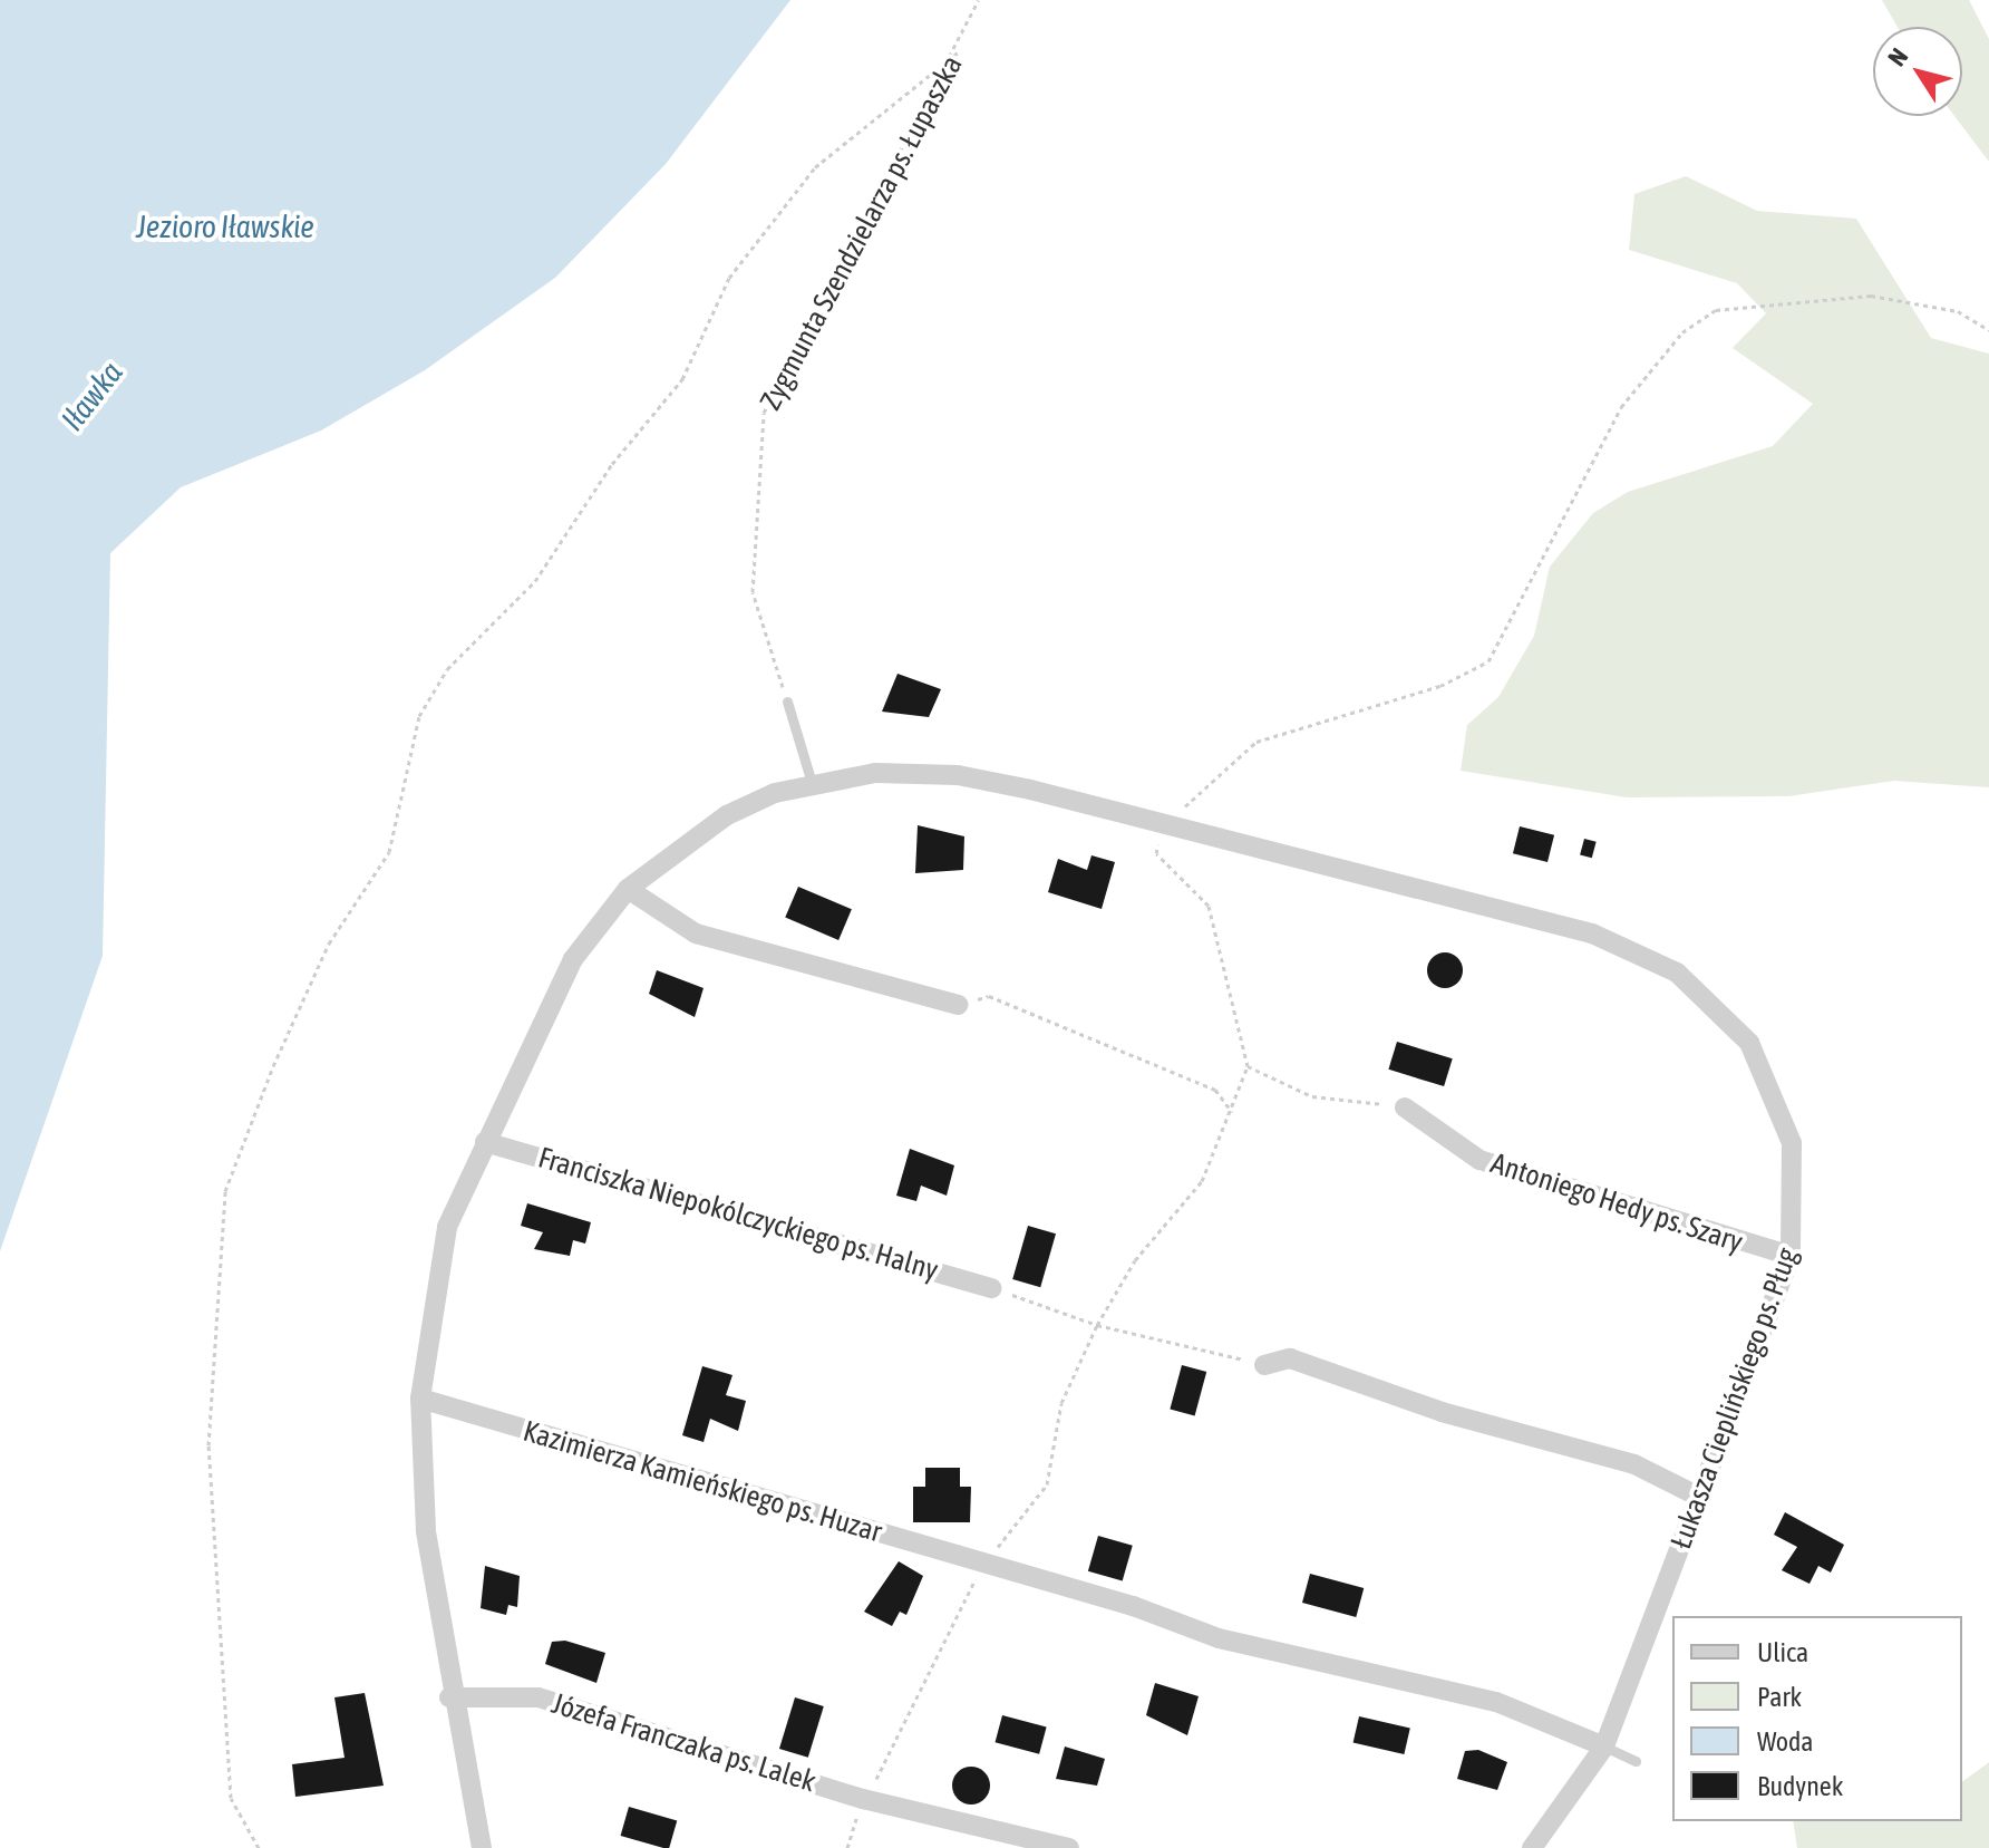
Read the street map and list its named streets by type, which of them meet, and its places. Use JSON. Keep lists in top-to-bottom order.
{
  "streets": {
    "street": [
      "Antoniego Hedy ps. Szary",
      "Franciszka Niepokólczyckiego ps. Halny",
      "Łukasza Cieplińskiego ps. Pług",
      "Kazimierza Kamieńskiego ps. Huzar",
      "Józefa Franczaka ps. Lalek"
    ],
    "path": ["Zygmunta Szendzielarza ps. Łupaszka"]
  },
  "crossings": [
    ["Antoniego Hedy ps. Szary", "Łukasza Cieplińskiego ps. Pług"],
    ["Franciszka Niepokólczyckiego ps. Halny", "Łukasza Cieplińskiego ps. Pług"],
    ["Łukasza Cieplińskiego ps. Pług", "Kazimierza Kamieńskiego ps. Huzar"],
    ["Łukasza Cieplińskiego ps. Pług", "Józefa Franczaka ps. Lalek"]
  ],
  "water": ["Jezioro Iławskie", "Iławka"],
  "legend": [
    "Ulica",
    "Park",
    "Woda",
    "Budynek"
  ],
  "north": "top left"
}
